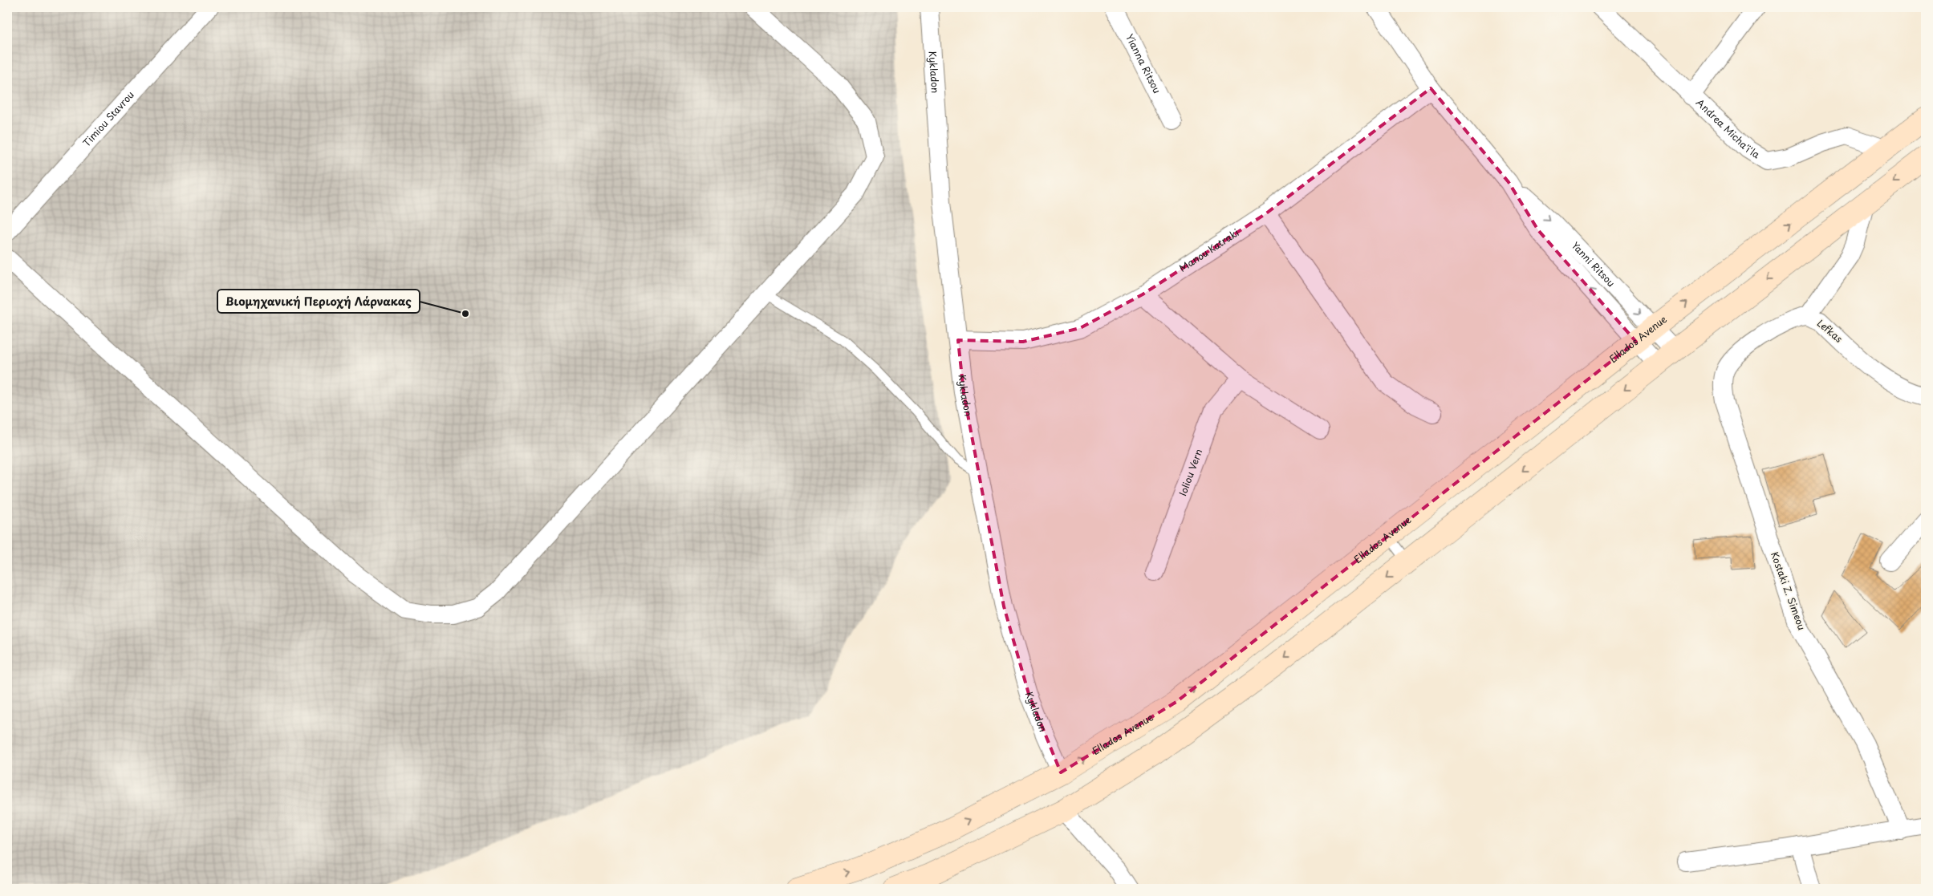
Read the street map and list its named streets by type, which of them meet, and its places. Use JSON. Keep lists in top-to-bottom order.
{
  "streets": {
    "main road": ["Ellados Avenue"],
    "street": [
      "Yianna Ritsou",
      "Kykladon",
      "Timiou Stavrou",
      "Andrea Micha'i'la",
      "Manou Katraki",
      "Yanni Ritsou",
      "Lefkas",
      "Ioliou Vern",
      "Kostaki Z. Simeou"
    ]
  },
  "crossings": [
    ["Kykladon", "Manou Katraki"],
    ["Kykladon", "Ellados Avenue"],
    ["Andrea Micha'i'la", "Ellados Avenue"],
    ["Manou Katraki", "Yanni Ritsou"],
    ["Yanni Ritsou", "Ellados Avenue"],
    ["Lefkas", "Kostaki Z. Simeou"]
  ],
  "places": ["Βιομηχανική Περιοχή Λάρνακας"]
}
